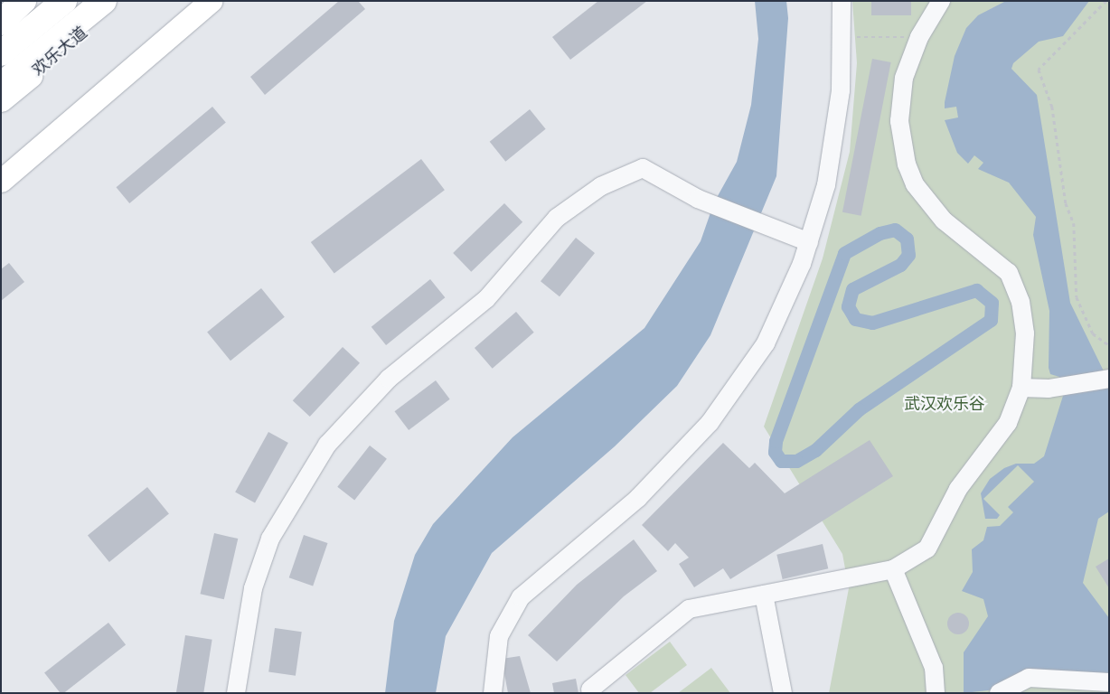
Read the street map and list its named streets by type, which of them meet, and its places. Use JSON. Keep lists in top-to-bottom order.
{
  "streets": {
    "highway": ["欢乐大道"]
  },
  "parks": ["武汉欢乐谷"]
}
